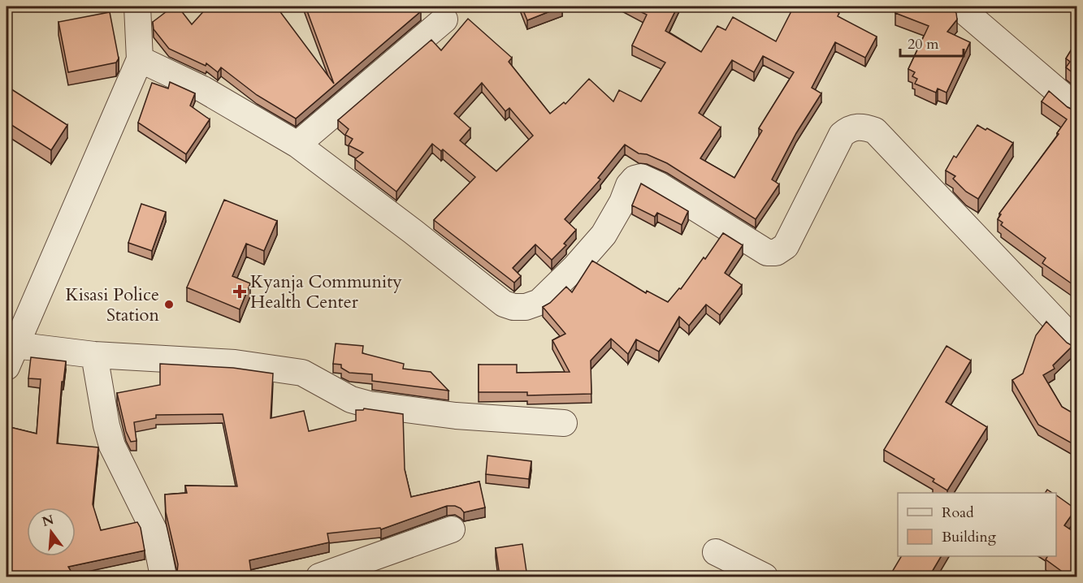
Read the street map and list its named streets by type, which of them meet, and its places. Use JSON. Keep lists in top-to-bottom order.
{
  "places": {
    "health": ["Kyanja Community Health Center"],
    "other": ["Kisasi Police Station"]
  },
  "legend": ["Road", "Building"],
  "scale_bar": "20 m",
  "north": "top"
}
